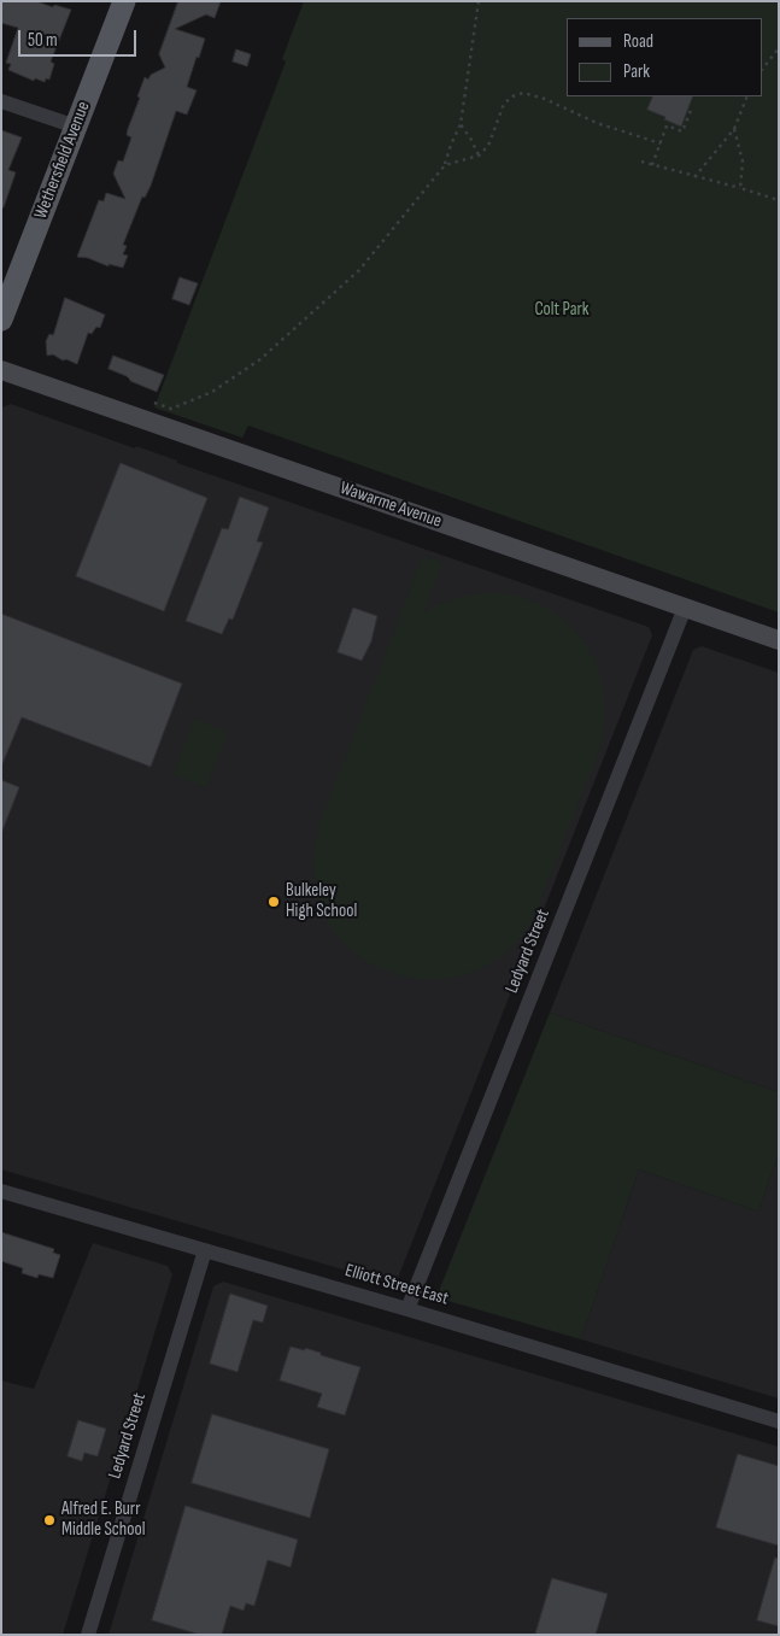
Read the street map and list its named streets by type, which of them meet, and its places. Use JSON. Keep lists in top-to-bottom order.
{
  "streets": {
    "main road": ["Wethersfield Avenue"],
    "street": ["Wawarme Avenue", "Ledyard Street", "Elliott Street East"]
  },
  "crossings": [
    ["Wawarme Avenue", "Ledyard Street"],
    ["Ledyard Street", "Elliott Street East"]
  ],
  "parks": ["Colt Park"],
  "places": ["Bulkeley High School", "Alfred E. Burr Middle School"],
  "legend": ["Road", "Park"],
  "scale_bar": "50 m"
}
